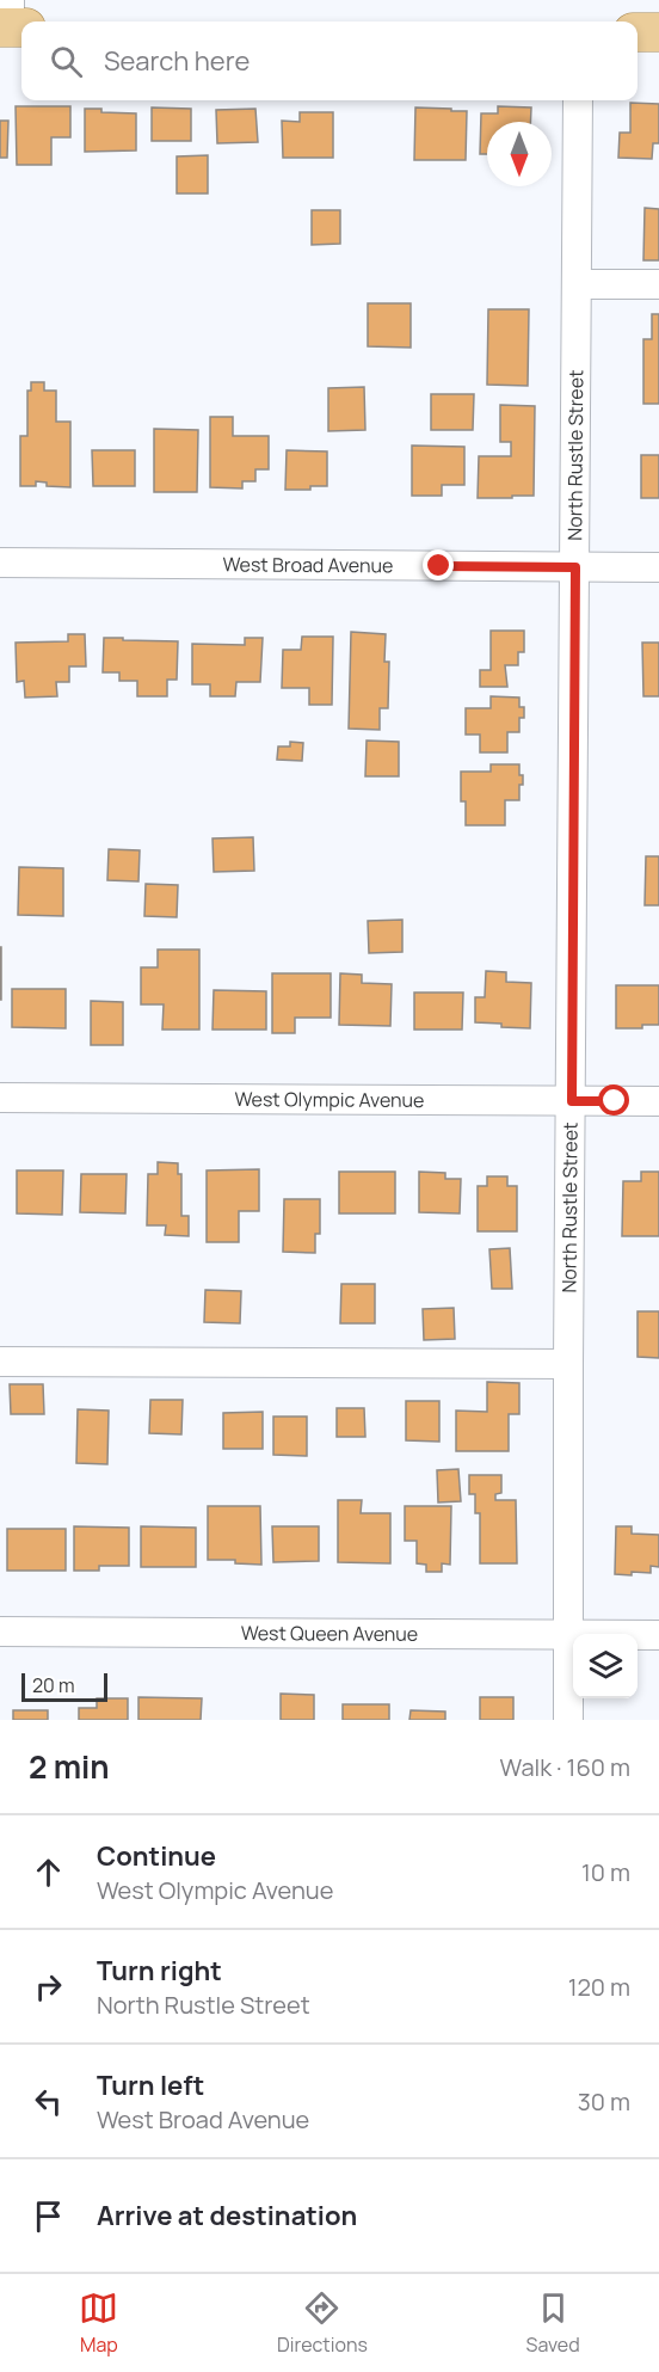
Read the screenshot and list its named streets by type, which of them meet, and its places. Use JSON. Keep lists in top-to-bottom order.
{
  "streets": {
    "street": [
      "North Rustle Street",
      "West Broad Avenue",
      "West Olympic Avenue",
      "West Queen Avenue"
    ]
  },
  "crossings": [
    ["North Rustle Street", "West Broad Avenue"],
    ["North Rustle Street", "West Olympic Avenue"],
    ["North Rustle Street", "West Queen Avenue"]
  ],
  "scale_bar": "20 m",
  "north": "bottom",
  "page": {
    "search": "Search here",
    "scale": "20 m",
    "heading": ["2 min", "Walk · 160 m"],
    "list": [
      ["Continue", "West Olympic Avenue", "10 m"],
      ["Turn right", "North Rustle Street", "120 m"],
      ["Turn left", "West Broad Avenue", "30 m"],
      "Arrive at destination"
    ],
    "nav": ["Map", "Directions", "Saved"]
  }
}
